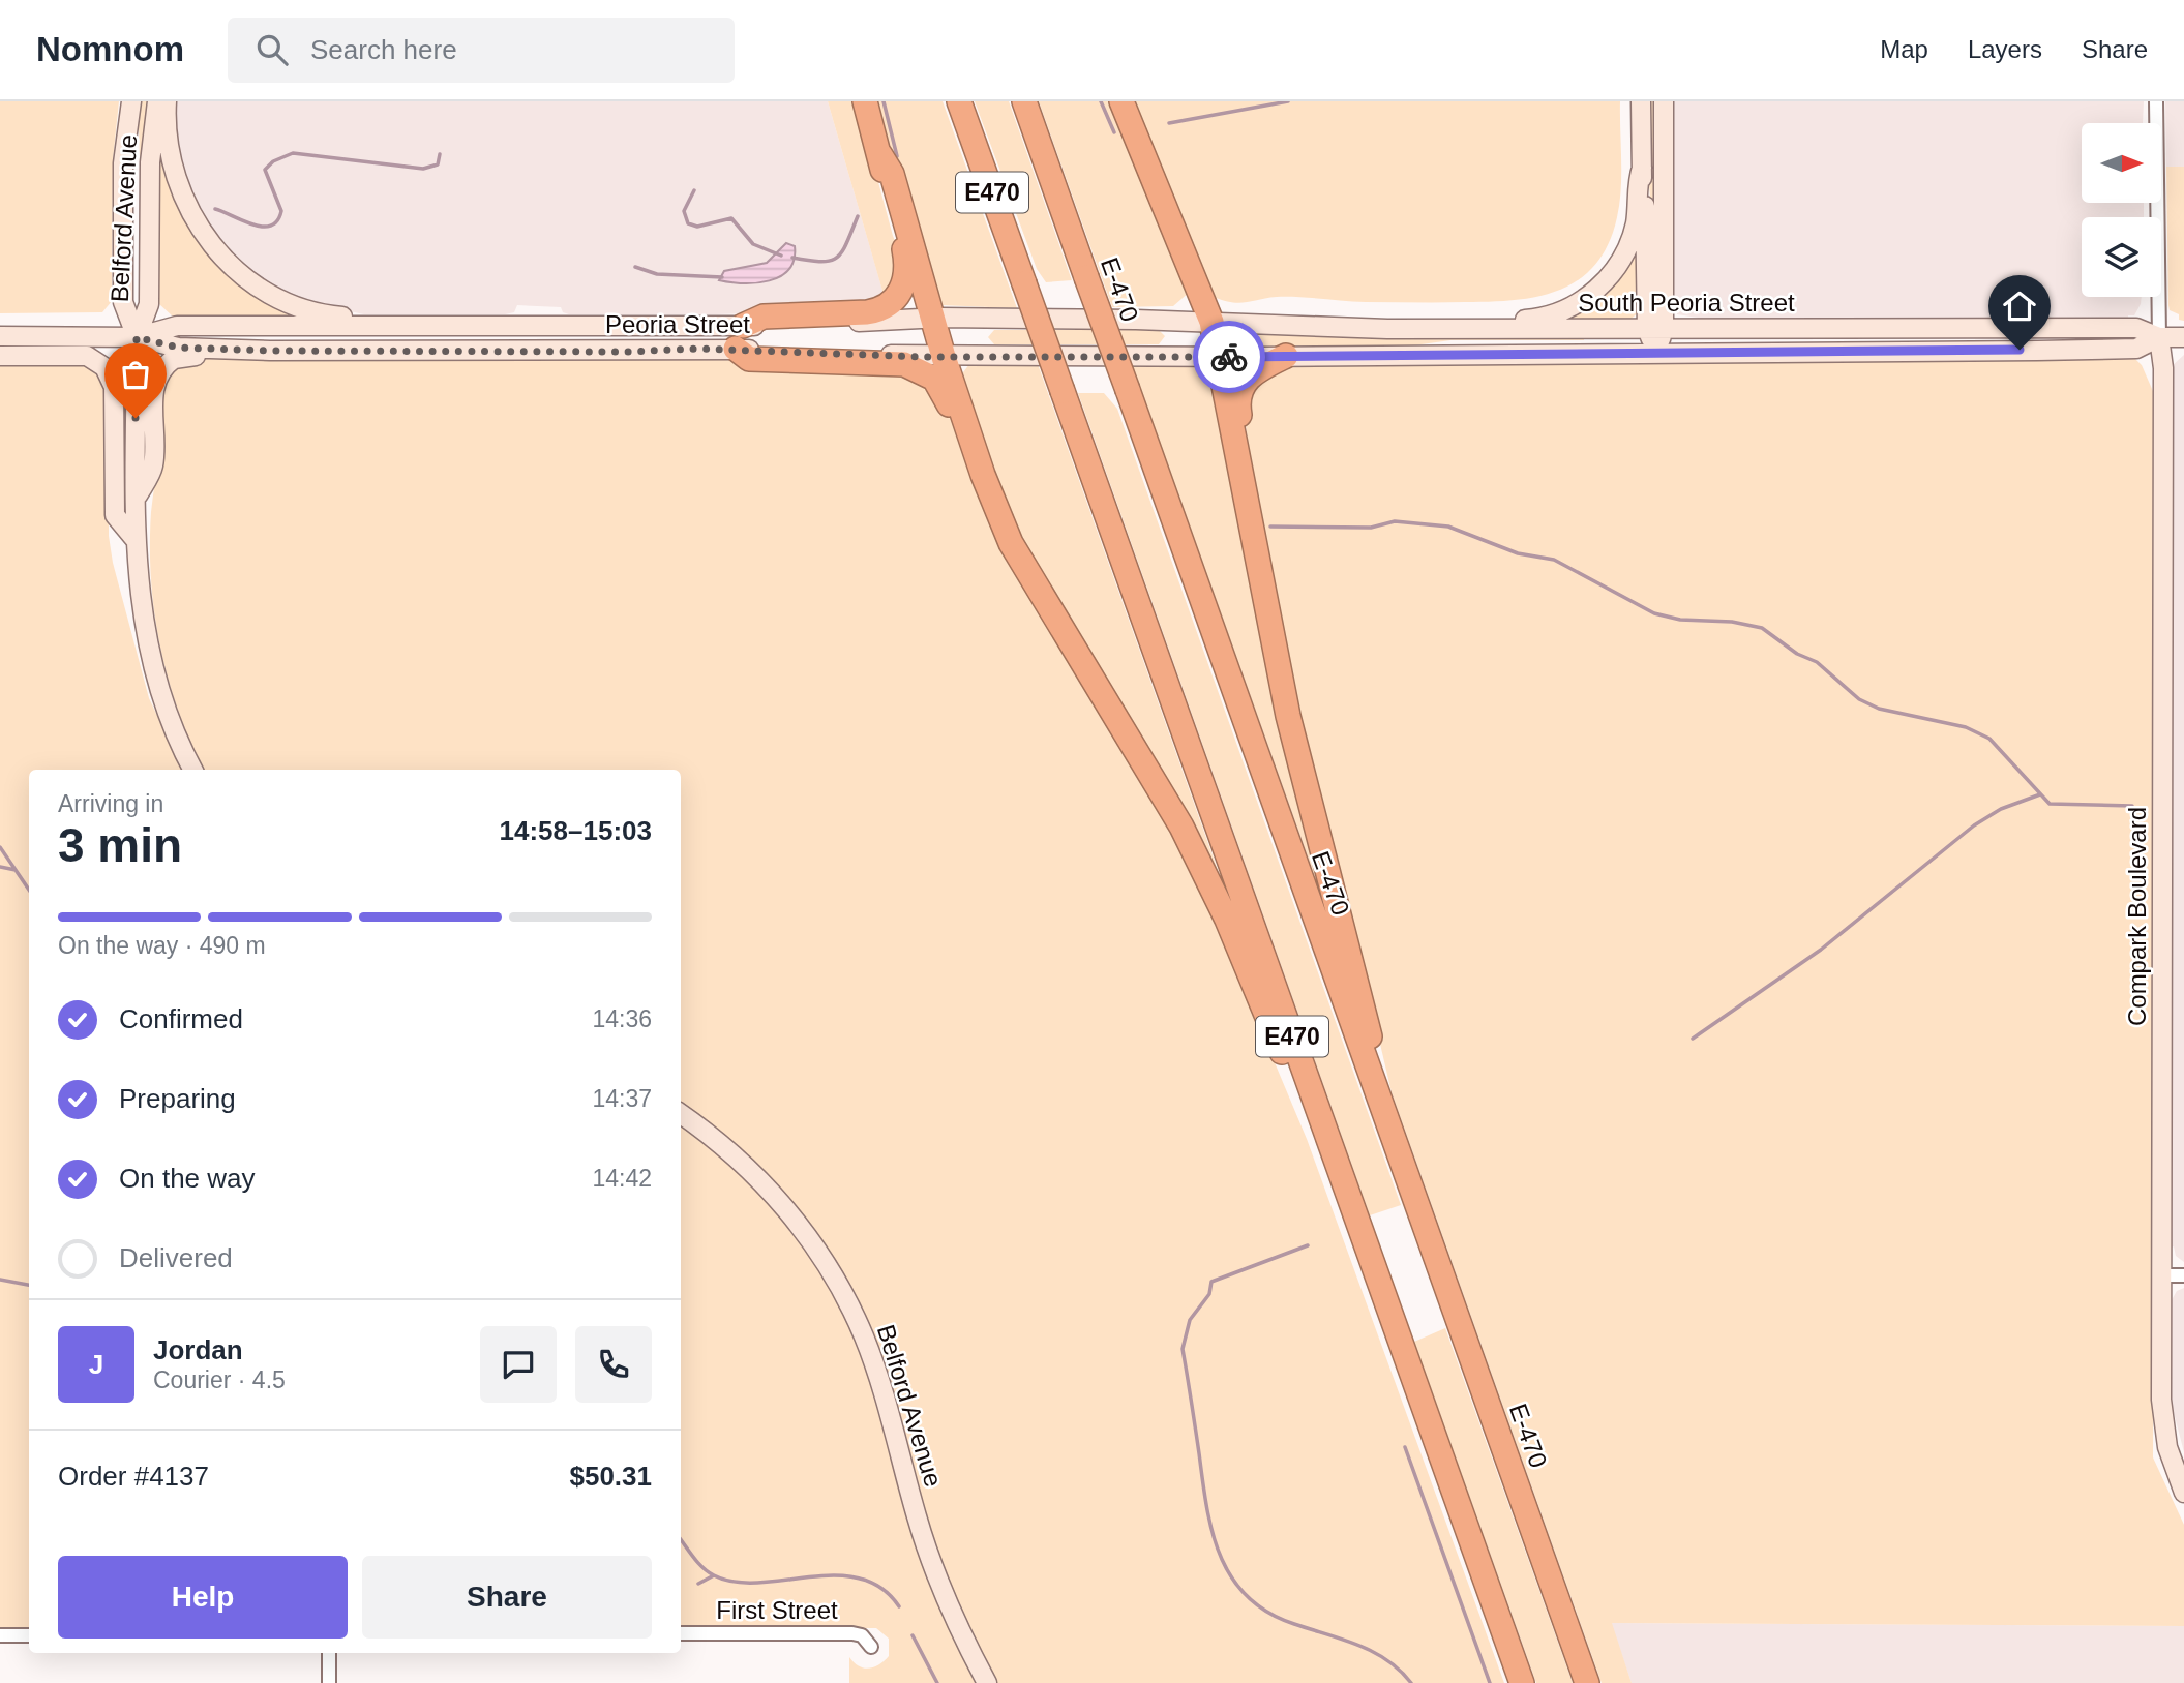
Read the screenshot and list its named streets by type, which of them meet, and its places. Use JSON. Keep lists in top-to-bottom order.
{
  "streets": {
    "highway": ["E470", "E-470"],
    "main road": [
      "Belford Avenue",
      "South Peoria Street",
      "Peoria Street",
      "Compark Boulevard"
    ],
    "street": ["First Street"]
  },
  "crossings": [
    ["Belford Avenue", "Peoria Street"],
    ["South Peoria Street", "Peoria Street"],
    ["South Peoria Street", "Compark Boulevard"]
  ],
  "north": "right",
  "page": {
    "header": "Nomnom",
    "search": "Search here",
    "nav": ["Map", "Layers", "Share"],
    "heading": ["3 min", "Arriving in", "14:58–15:03"],
    "panel": [
      "Jordan",
      "Courier · 4.5",
      "Order #4137",
      "$50.31"
    ],
    "bar": "On the way · 490 m",
    "list": [
      ["Confirmed", "14:36"],
      ["Preparing", "14:37"],
      ["On the way", "14:42"],
      "Delivered"
    ],
    "round": "J",
    "buttons": ["Help", "Share"]
  }
}
